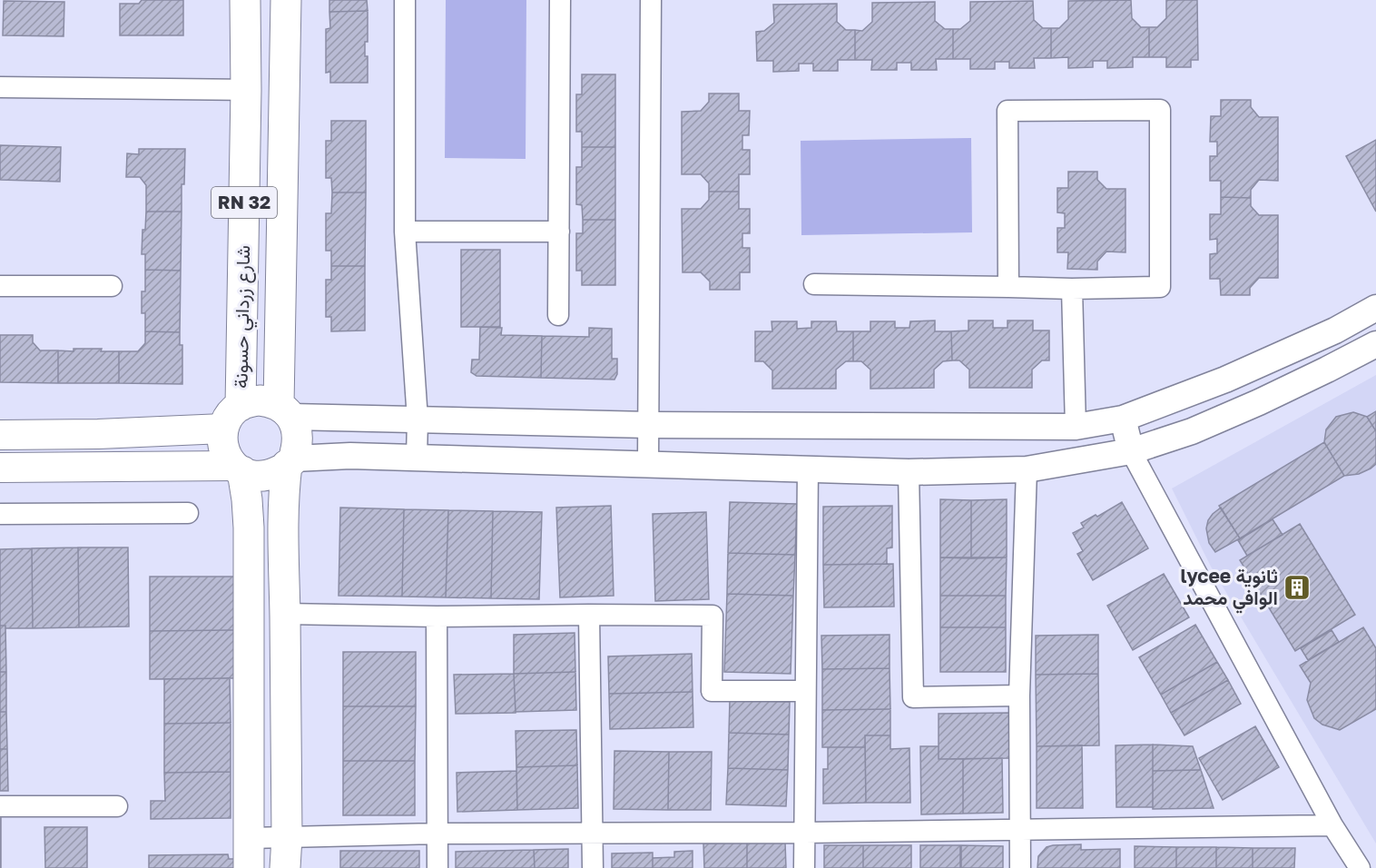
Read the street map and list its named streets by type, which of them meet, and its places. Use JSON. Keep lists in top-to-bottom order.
{
  "streets": {
    "main road": ["RN 32", "شارع زرداني حسونة"]
  },
  "places": {
    "building": ["lycee ثانوية الوافي محمد"]
  }
}
